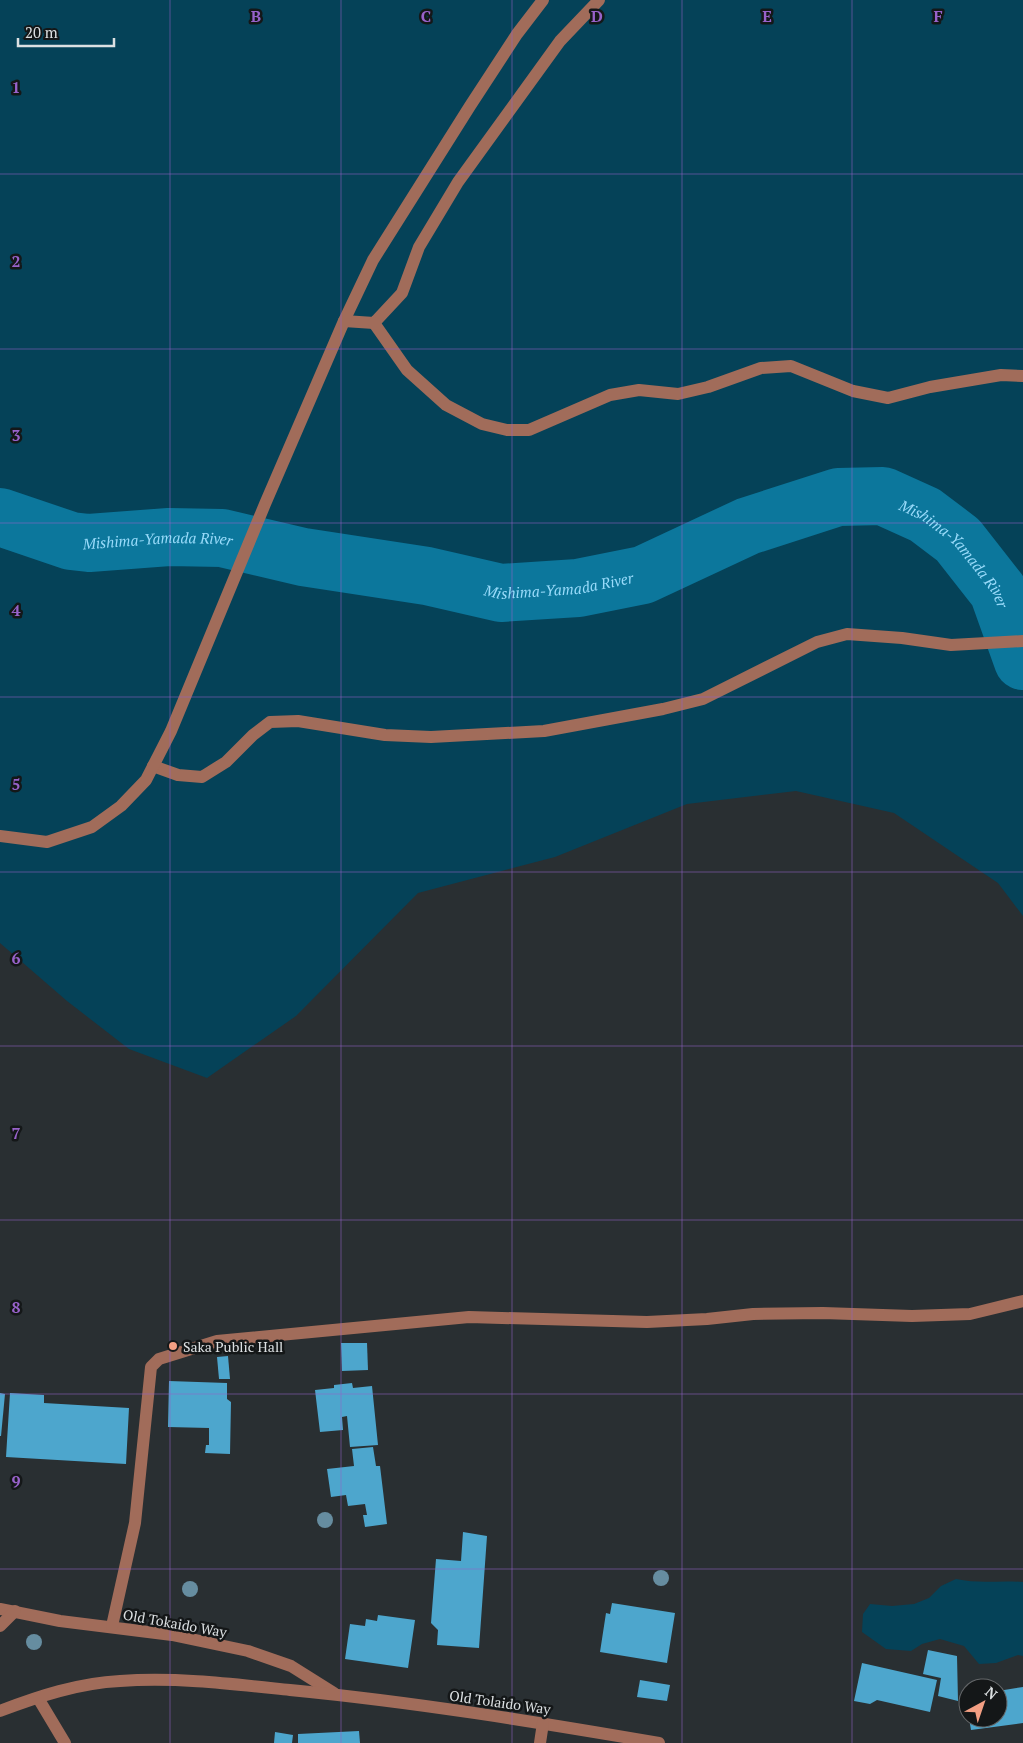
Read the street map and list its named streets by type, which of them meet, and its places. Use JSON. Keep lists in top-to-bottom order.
{
  "streets": {
    "street": ["Old Tokaido Way", "Old Tolaido Way"]
  },
  "crossings": [
    ["Old Tokaido Way", "Old Tolaido Way"]
  ],
  "water": ["Mishima-Yamada River"],
  "places": ["Saka Public Hall"],
  "scale_bar": "20 m",
  "north": "top right",
  "grid": {
    "columns": [
      "B",
      "C",
      "D",
      "E",
      "F"
    ],
    "rows": [
      "1",
      "2",
      "3",
      "4",
      "5",
      "6",
      "7",
      "8",
      "9"
    ]
  }
}
